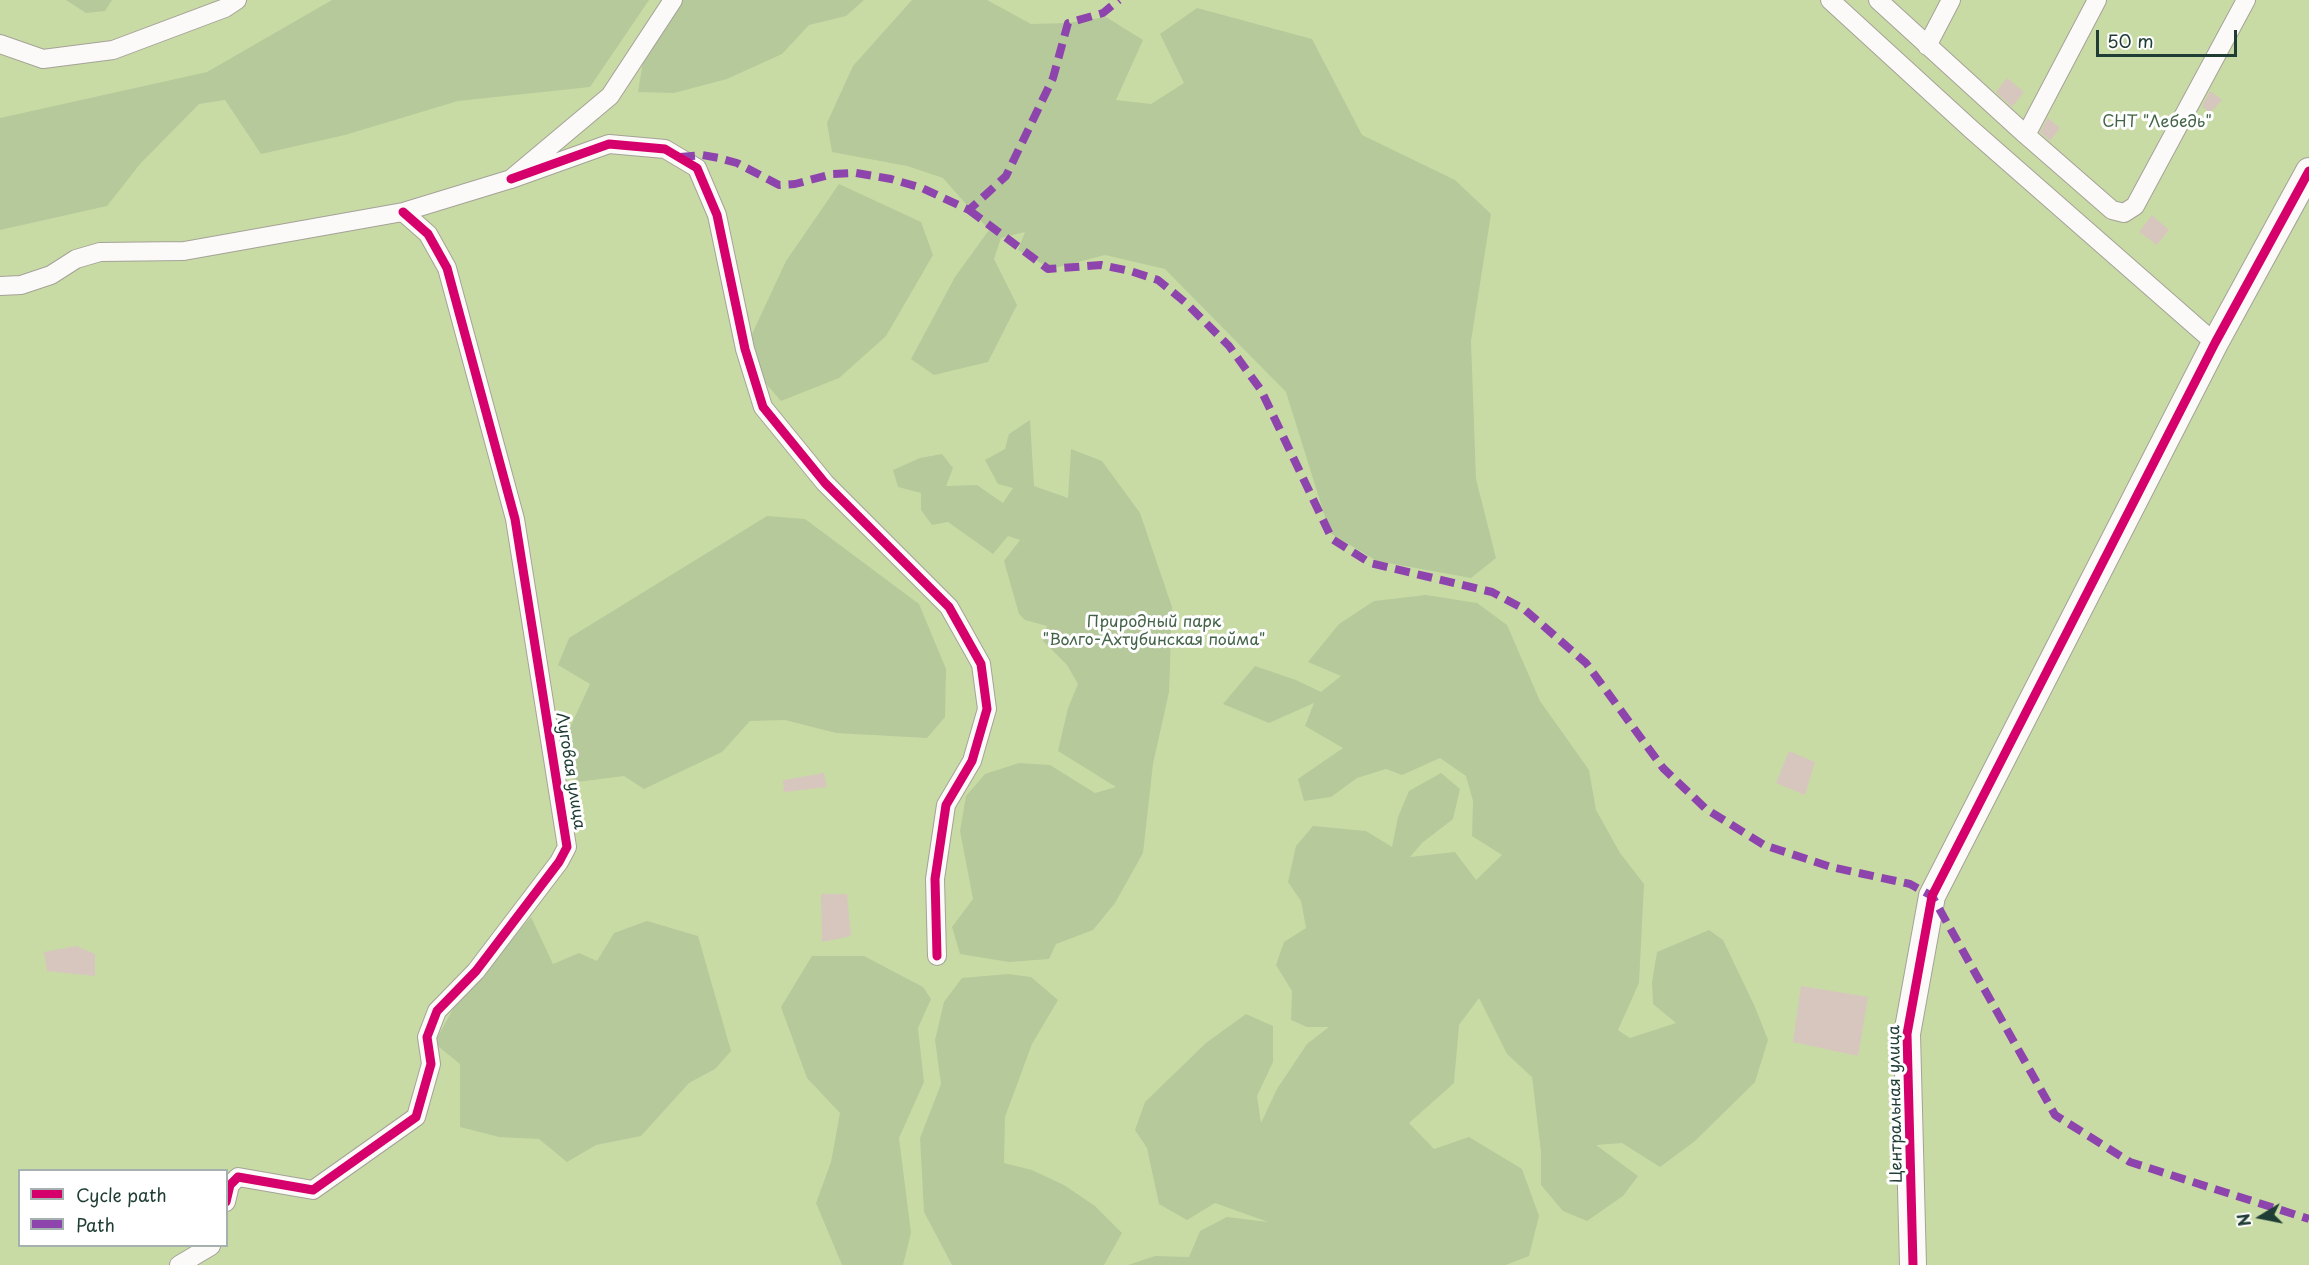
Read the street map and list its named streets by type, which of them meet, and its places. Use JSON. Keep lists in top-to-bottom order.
{
  "streets": {
    "street": ["Луговая улица", "Центральная улица"]
  },
  "parks": ["СНТ \"Лебедь\"", "Природный парк \"Волго-Ахтубинская пойма\""],
  "legend": ["Cycle path", "Path"],
  "scale_bar": "50 m",
  "north": "left"
}
